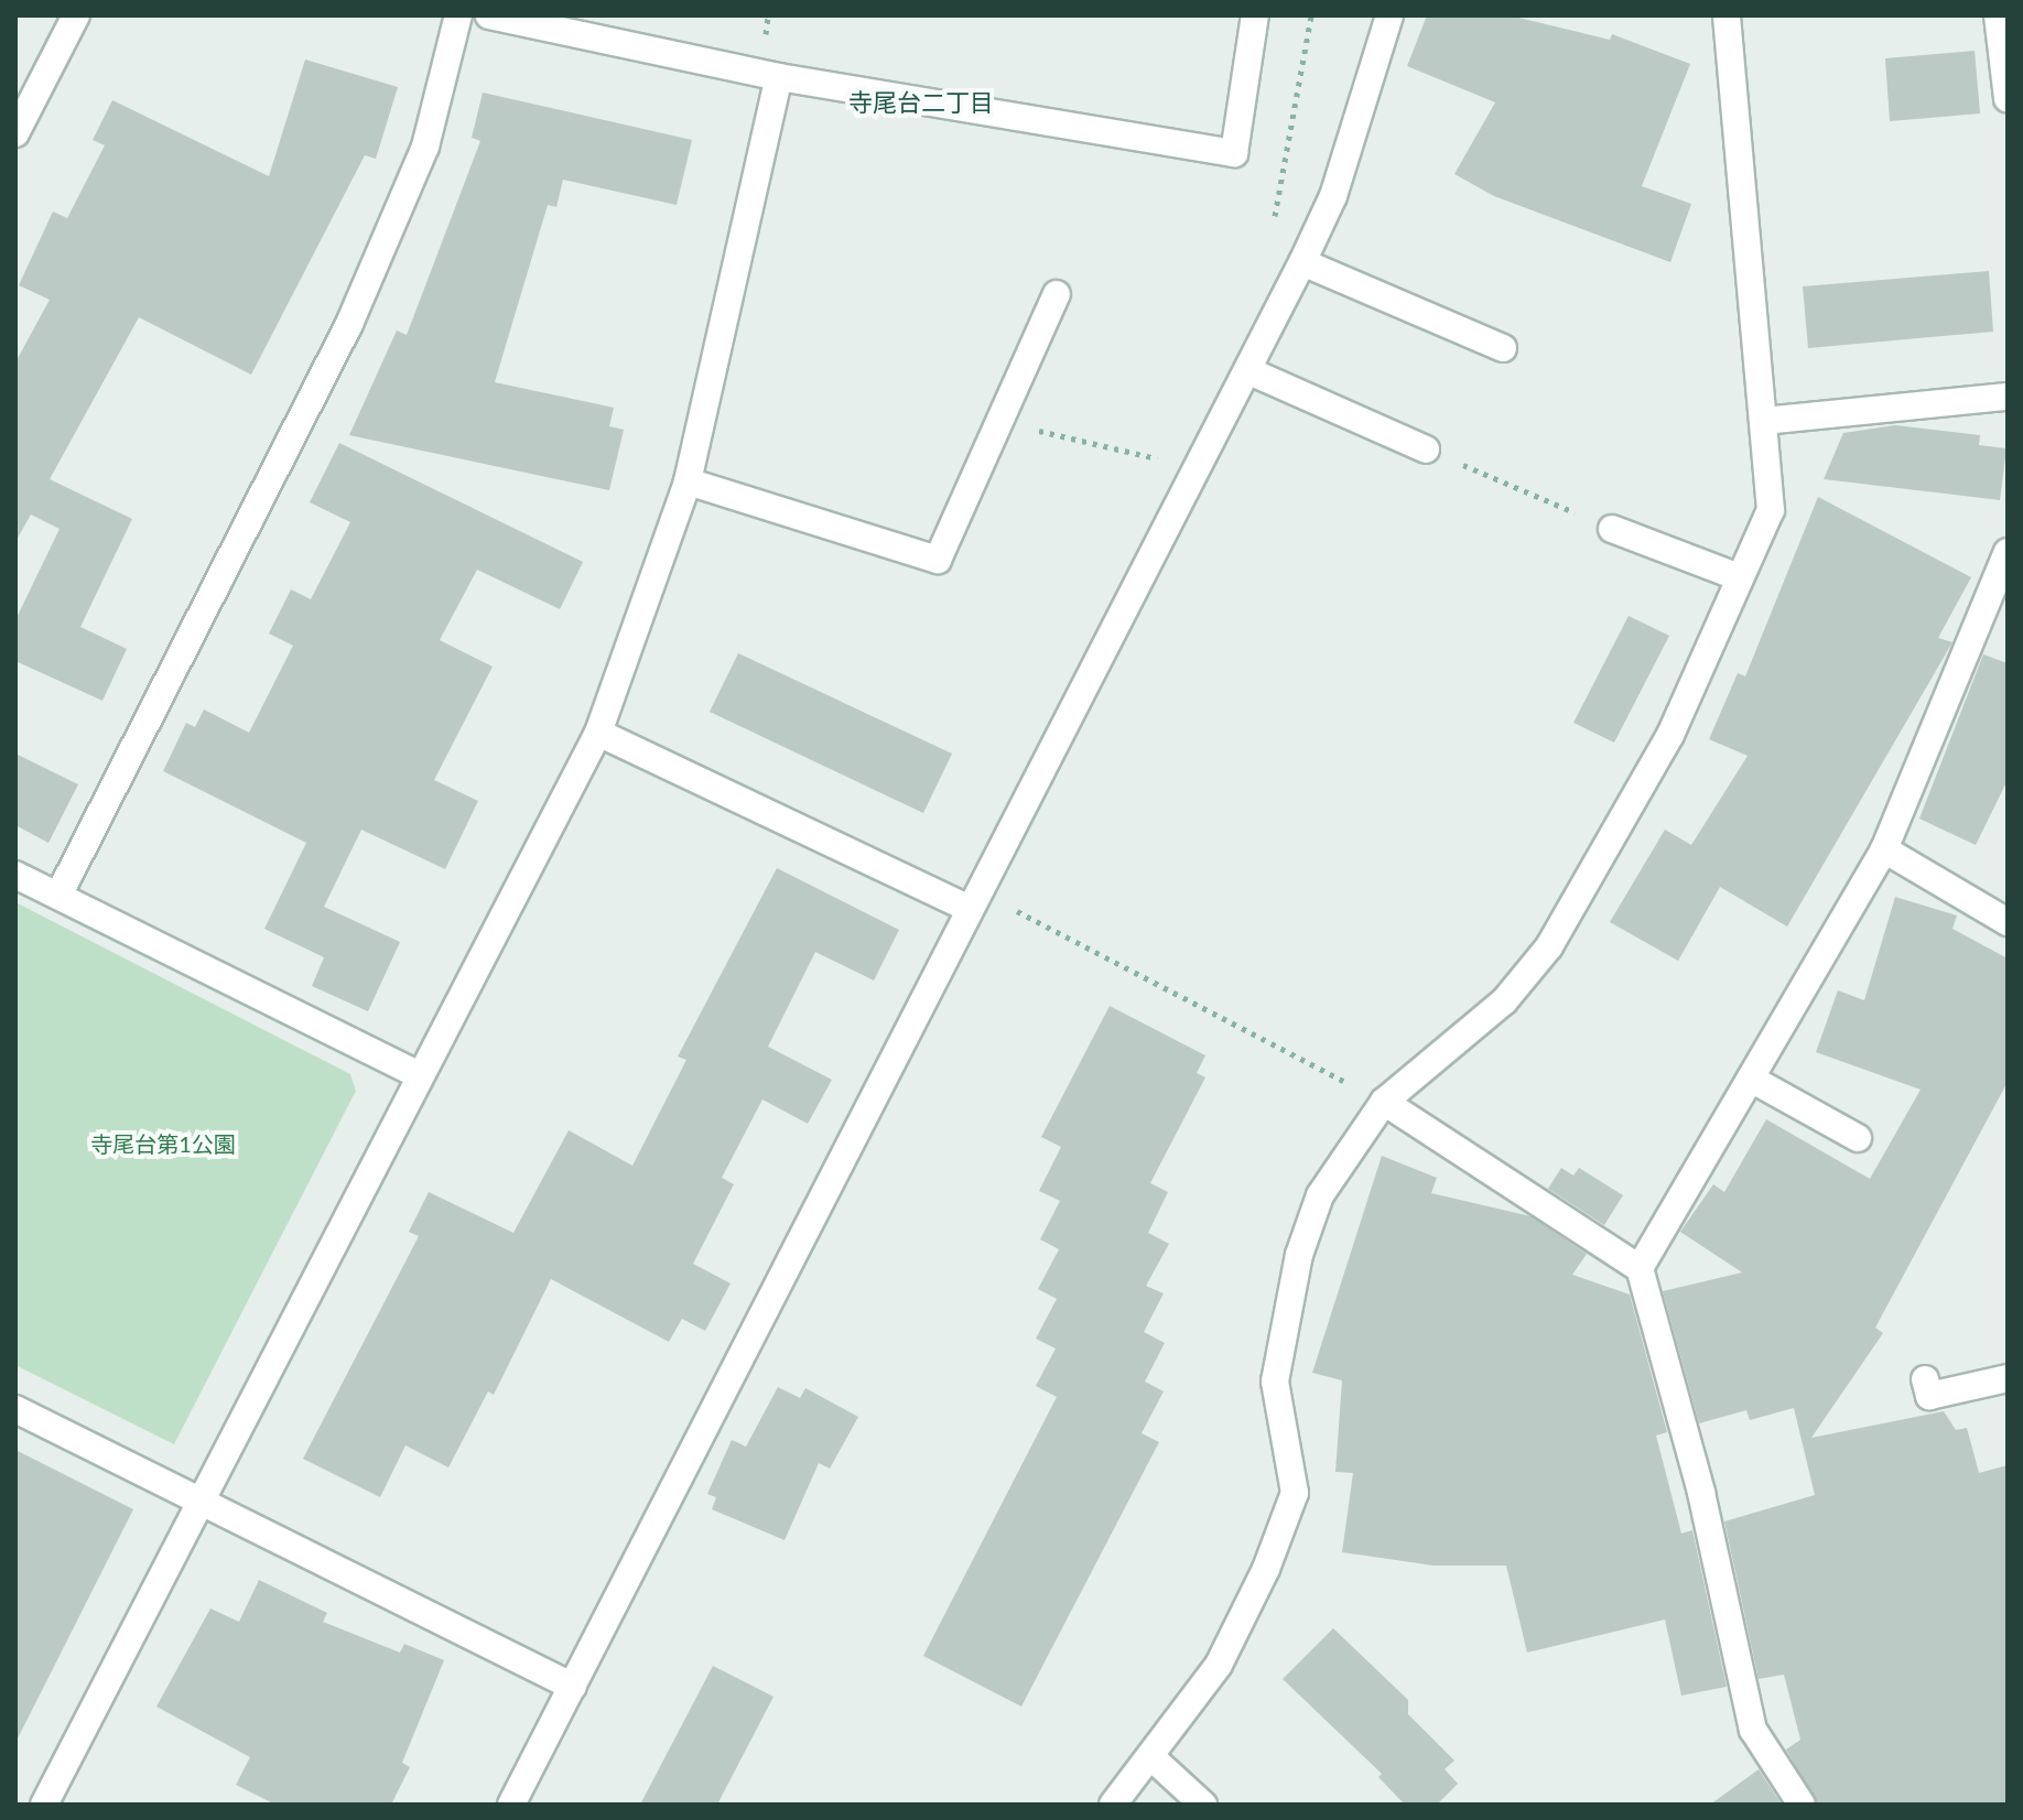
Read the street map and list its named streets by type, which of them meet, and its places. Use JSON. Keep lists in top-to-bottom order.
{
  "districts": ["寺尾台二丁目"],
  "parks": ["寺尾台第1公園"]
}
